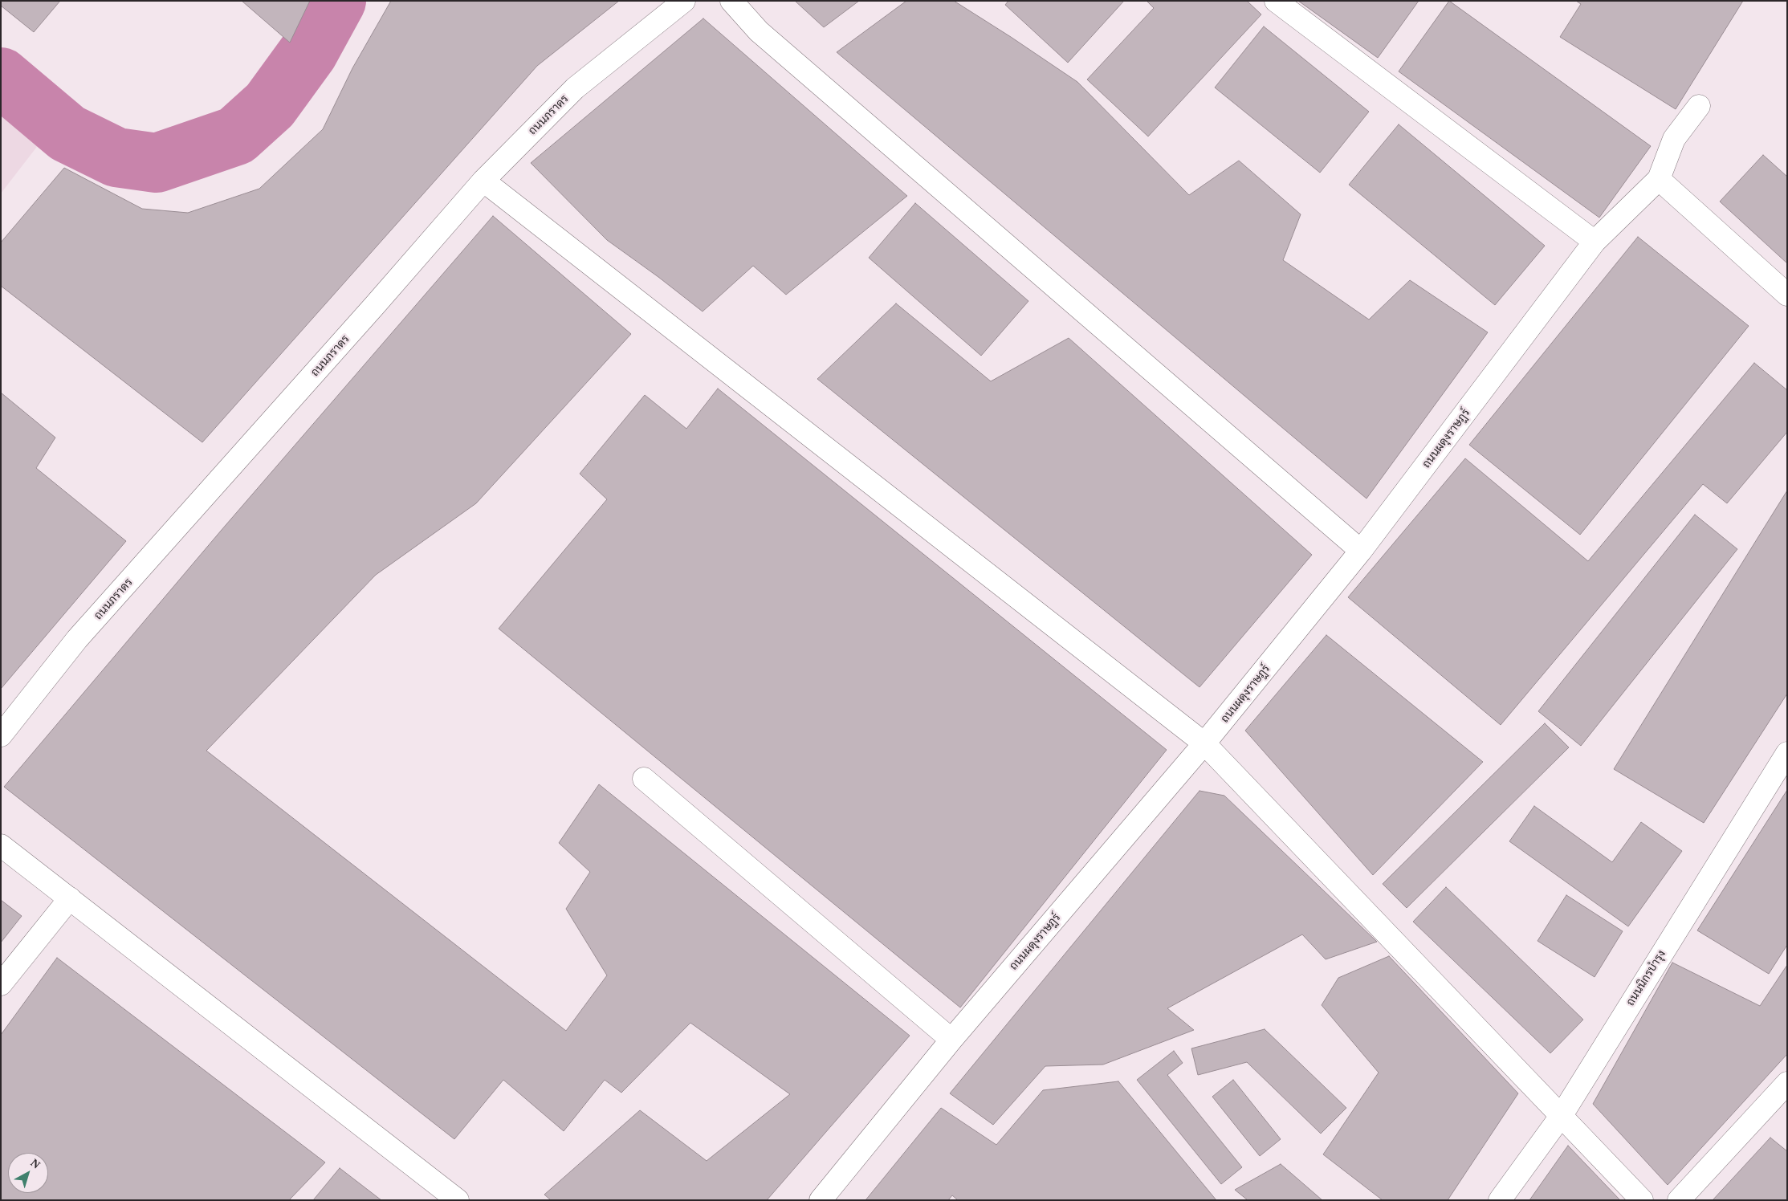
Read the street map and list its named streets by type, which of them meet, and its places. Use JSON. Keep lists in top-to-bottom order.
{
  "streets": {
    "street": ["ถนนภราดร", "ถนนผดุงราษฎร์", "ถนนนิกรบำรุง"]
  },
  "north": "top right"
}
